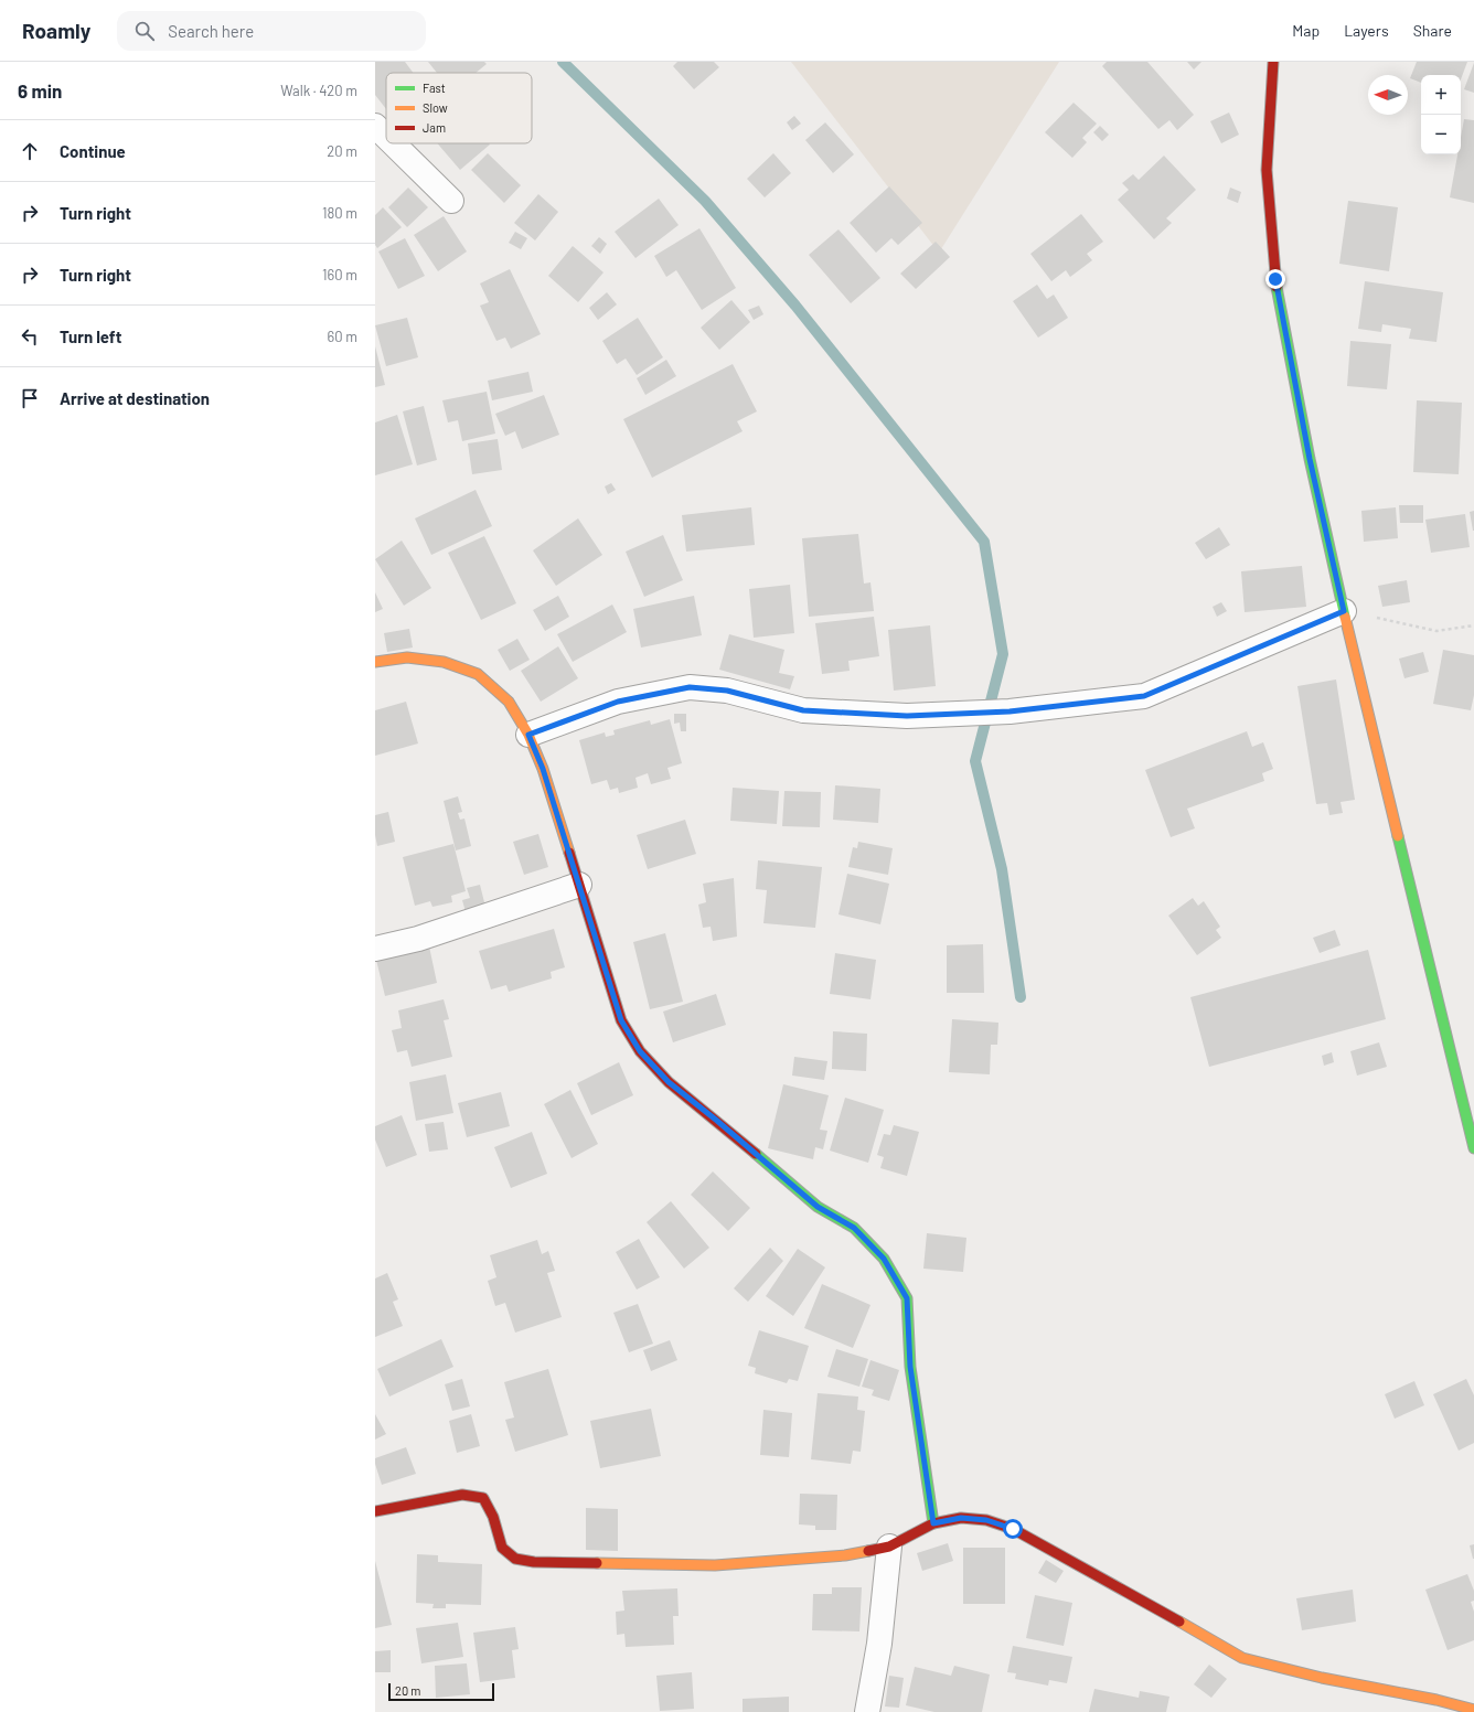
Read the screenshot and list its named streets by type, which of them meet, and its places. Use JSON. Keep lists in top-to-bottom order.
{
  "legend": ["Fast", "Slow", "Jam"],
  "scale_bar": "20 m",
  "north": "left",
  "page": {
    "header": "Roamly",
    "search": "Search here",
    "nav": ["Map", "Layers", "Share"],
    "heading": ["6 min", "Walk · 420 m"],
    "map_buttons": ["+", "−"],
    "list": [
      ["Continue", "20 m"],
      ["Turn right", "180 m"],
      ["Turn right", "160 m"],
      ["Turn left", "60 m"],
      "Arrive at destination"
    ],
    "scale": "20 m"
  }
}
